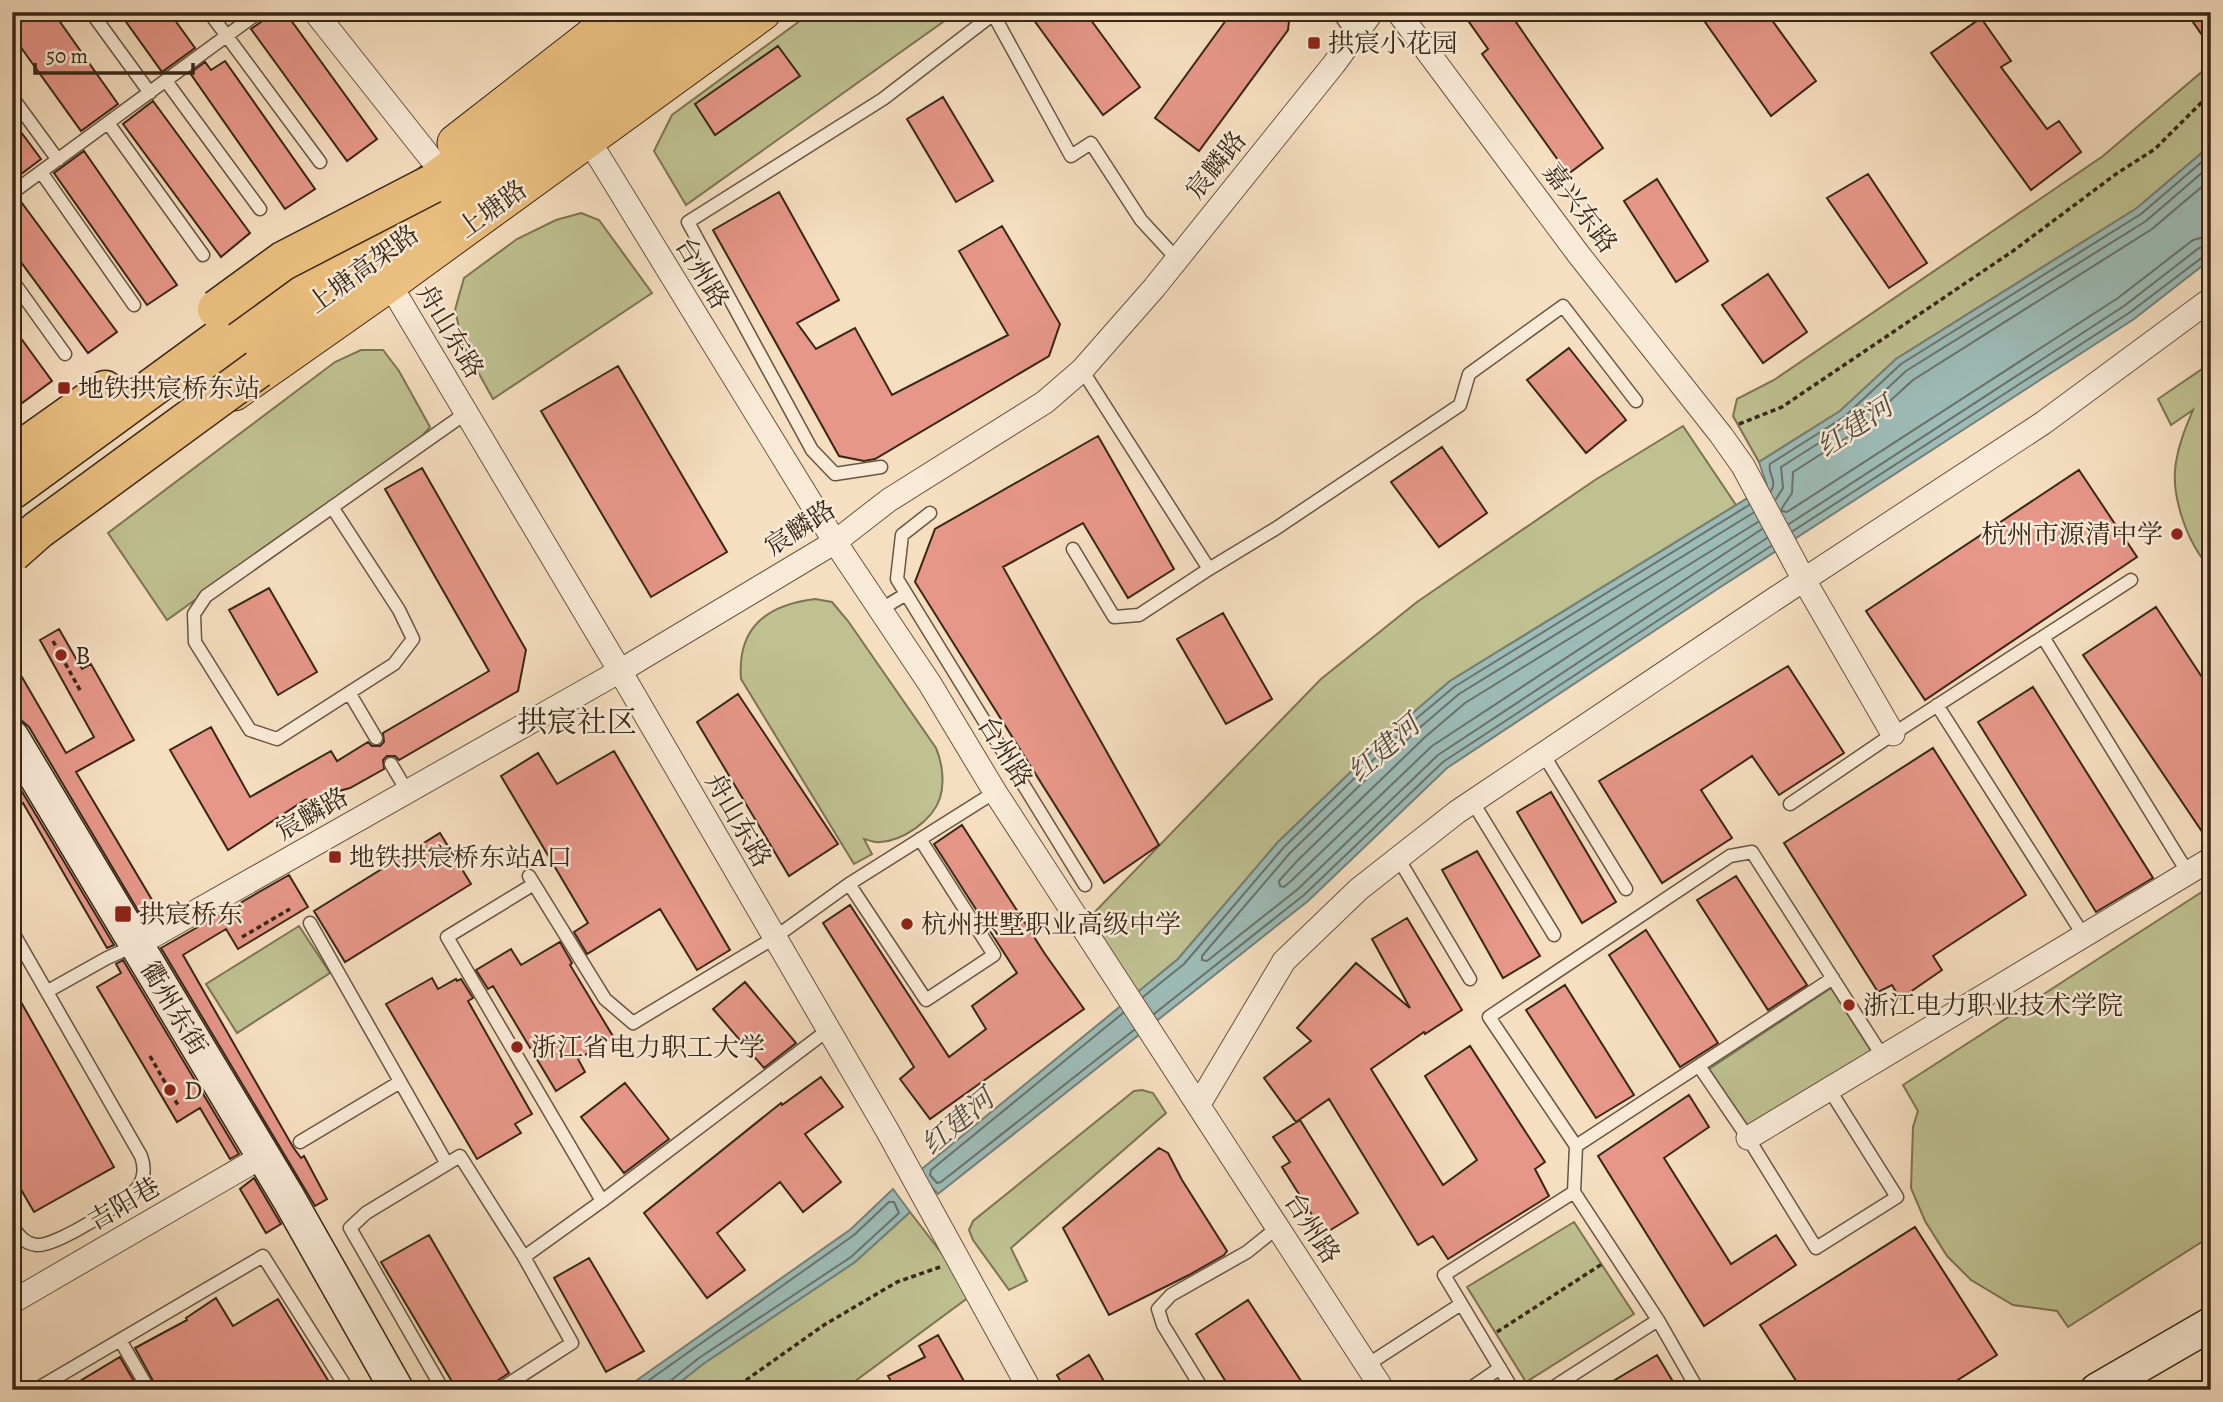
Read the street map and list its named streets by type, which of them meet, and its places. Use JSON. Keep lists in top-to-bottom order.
{
  "streets": {
    "highway": ["上塘高架路"],
    "main road": ["上塘路"],
    "street": [
      "宸麟路",
      "嘉兴东路",
      "台州路",
      "舟山东路",
      "衢州东街",
      "吉阳巷"
    ]
  },
  "crossings": [
    ["宸麟路", "台州路"],
    ["宸麟路", "舟山东路"],
    ["宸麟路", "衢州东街"],
    ["上塘路", "台州路"],
    ["上塘路", "舟山东路"],
    ["衢州东街", "吉阳巷"]
  ],
  "districts": ["拱宸社区"],
  "water": ["红建河"],
  "places": {
    "transit": [
      "拱宸小花园",
      "地铁拱宸桥东站",
      "地铁拱宸桥东站A口",
      "拱宸桥东"
    ],
    "other": [
      "杭州市源清中学",
      "B",
      "杭州拱墅职业高级中学",
      "浙江电力职业技术学院",
      "浙江省电力职工大学",
      "D"
    ]
  },
  "scale_bar": "50 m"
}
